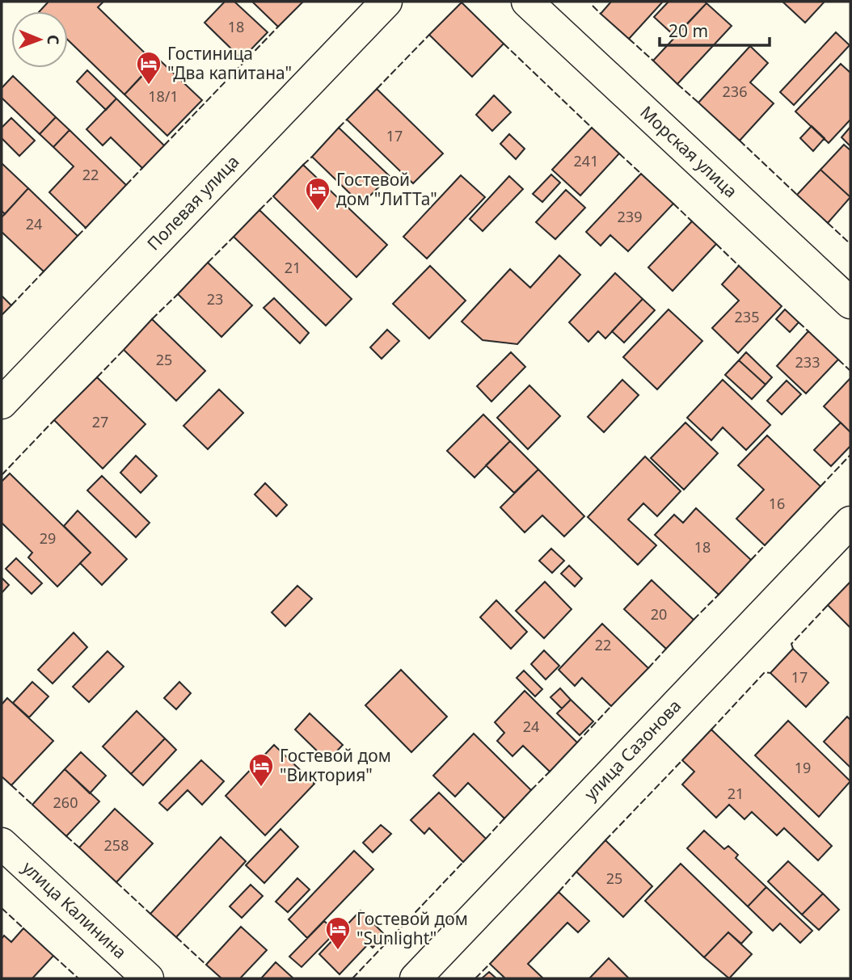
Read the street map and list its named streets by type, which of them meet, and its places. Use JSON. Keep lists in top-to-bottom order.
{
  "streets": {
    "street": [
      "Морская улица",
      "Полевая улица",
      "улица Сазонова",
      "улица Калинина"
    ]
  },
  "places": {
    "hotel": [
      "Гостиница \"Два капитана\"",
      "Гостевой дом \"ЛиТТа\"",
      "Гостевой дом \"Виктория\"",
      "Гостевой дом \"Sunlight\""
    ]
  },
  "house_numbers": [
    "18",
    "236",
    "18/1",
    "17",
    "241",
    "22",
    "239",
    "24",
    "21",
    "23",
    "235",
    "25",
    "233",
    "27",
    "16",
    "29",
    "18",
    "20",
    "22",
    "17",
    "24",
    "19",
    "21",
    "260",
    "258",
    "25"
  ],
  "scale_bar": "20 m",
  "north": "right"
}
